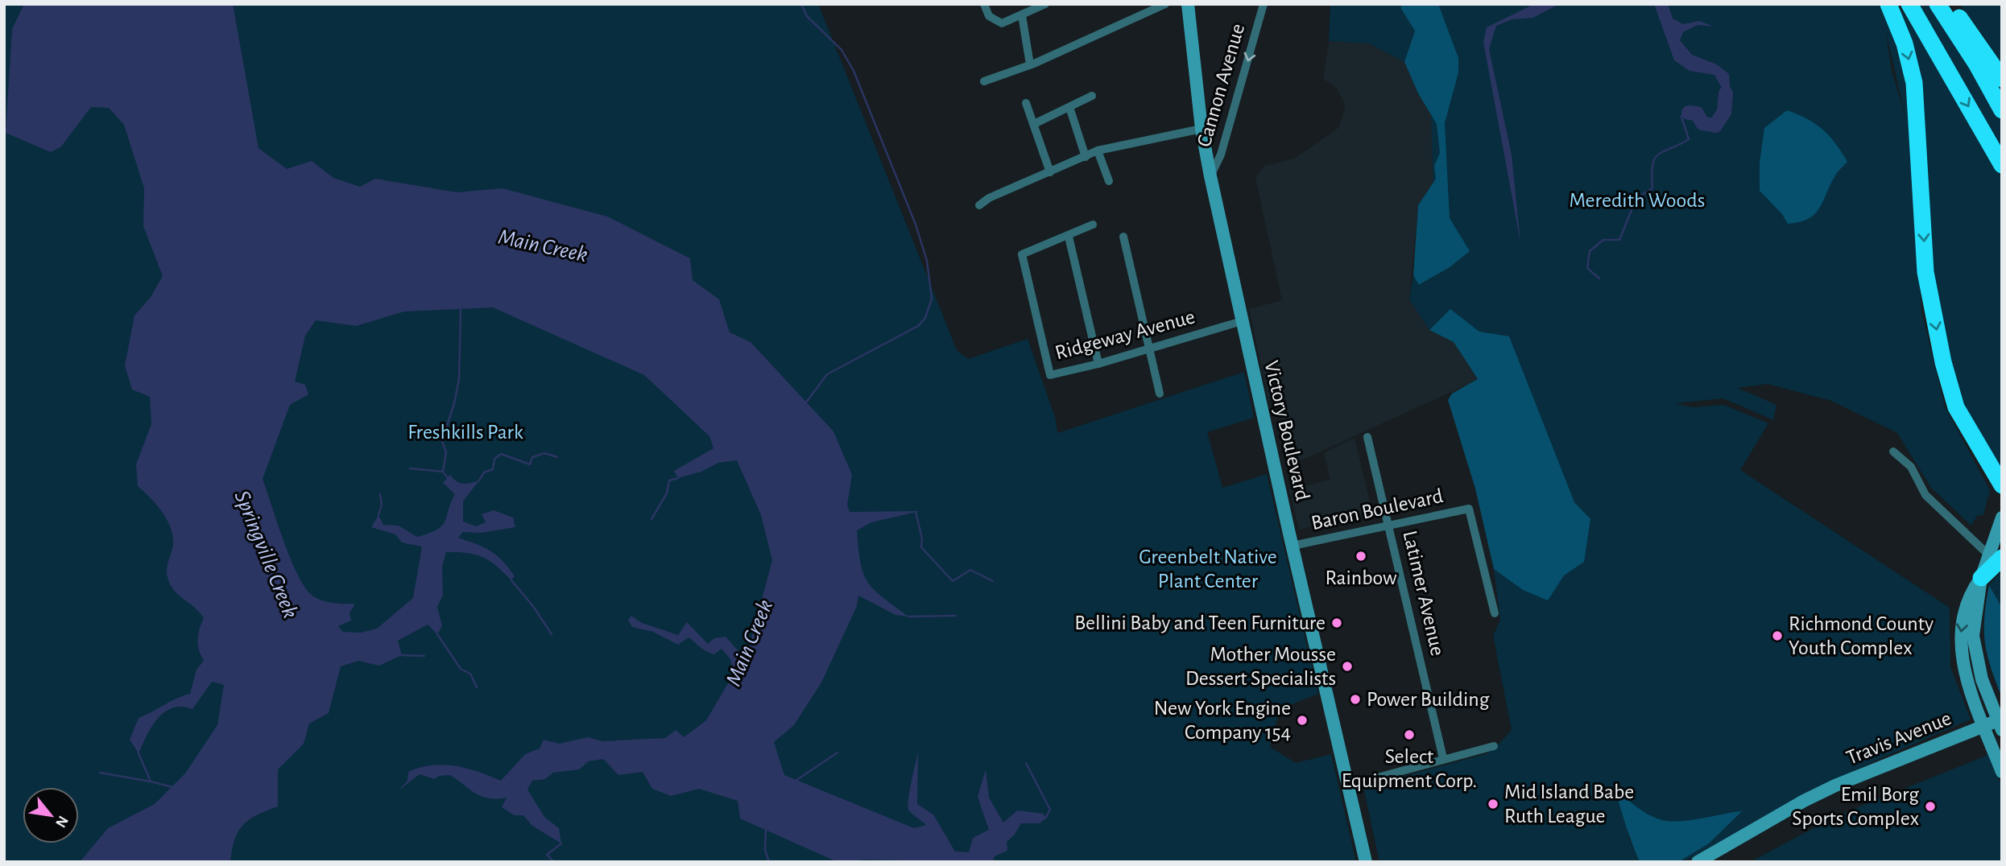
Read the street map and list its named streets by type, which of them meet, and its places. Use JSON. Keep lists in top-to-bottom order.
{
  "streets": {
    "main road": ["Victory Boulevard", "Travis Avenue"],
    "street": [
      "Cannon Avenue",
      "Ridgeway Avenue",
      "Baron Boulevard",
      "Latimer Avenue"
    ]
  },
  "crossings": [
    ["Cannon Avenue", "Victory Boulevard"],
    ["Ridgeway Avenue", "Victory Boulevard"],
    ["Victory Boulevard", "Baron Boulevard"],
    ["Baron Boulevard", "Latimer Avenue"]
  ],
  "one_way": ["Cannon Avenue"],
  "water": ["Main Creek", "Springville Creek"],
  "parks": ["Meredith Woods", "Freshkills Park", "Greenbelt Native Plant Center"],
  "places": [
    "Rainbow",
    "Bellini Baby and Teen Furniture",
    "Richmond County Youth Complex",
    "Mother Mousse Dessert Specialists",
    "Power Building",
    "New York Engine Company 154",
    "Select Equipment Corp.",
    "Mid Island Babe Ruth League",
    "Emil Borg Sports Complex"
  ],
  "north": "bottom right"
}
